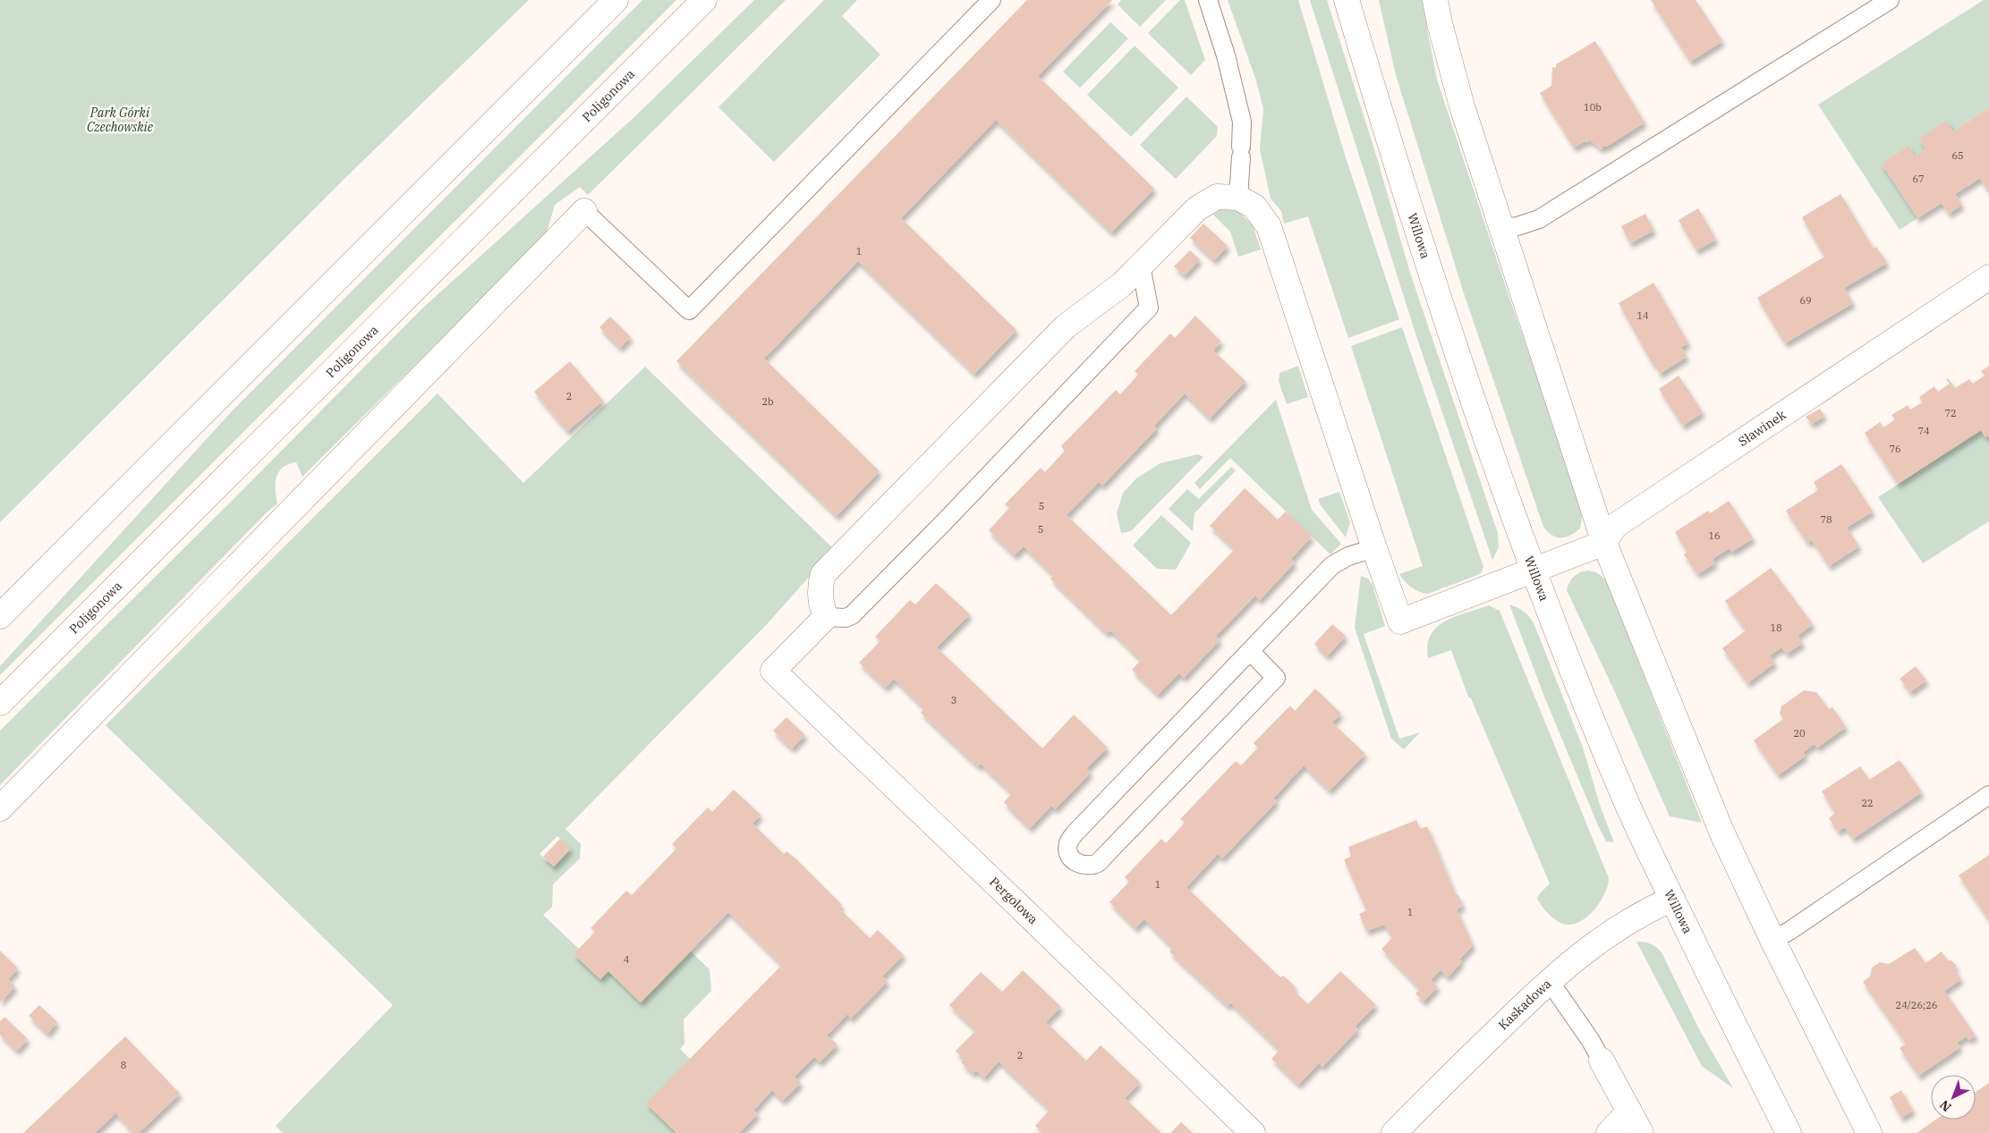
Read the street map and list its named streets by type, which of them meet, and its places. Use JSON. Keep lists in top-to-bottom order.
{
  "streets": {
    "street": [
      "Poligonowa",
      "Willowa",
      "Sławinek",
      "Pergolowa",
      "Kaskadowa"
    ]
  },
  "crossings": [
    ["Willowa", "Kaskadowa"]
  ],
  "parks": ["Park Górki Czechowskie"],
  "house_numbers": [
    "10b",
    "65",
    "67",
    "1",
    "69",
    "14",
    "2",
    "2b",
    "72",
    "74",
    "76",
    "5",
    "78",
    "5",
    "16",
    "18",
    "3",
    "20",
    "22",
    "1",
    "1",
    "4",
    "24/26;26",
    "2",
    "8"
  ],
  "north": "bottom left"
}
